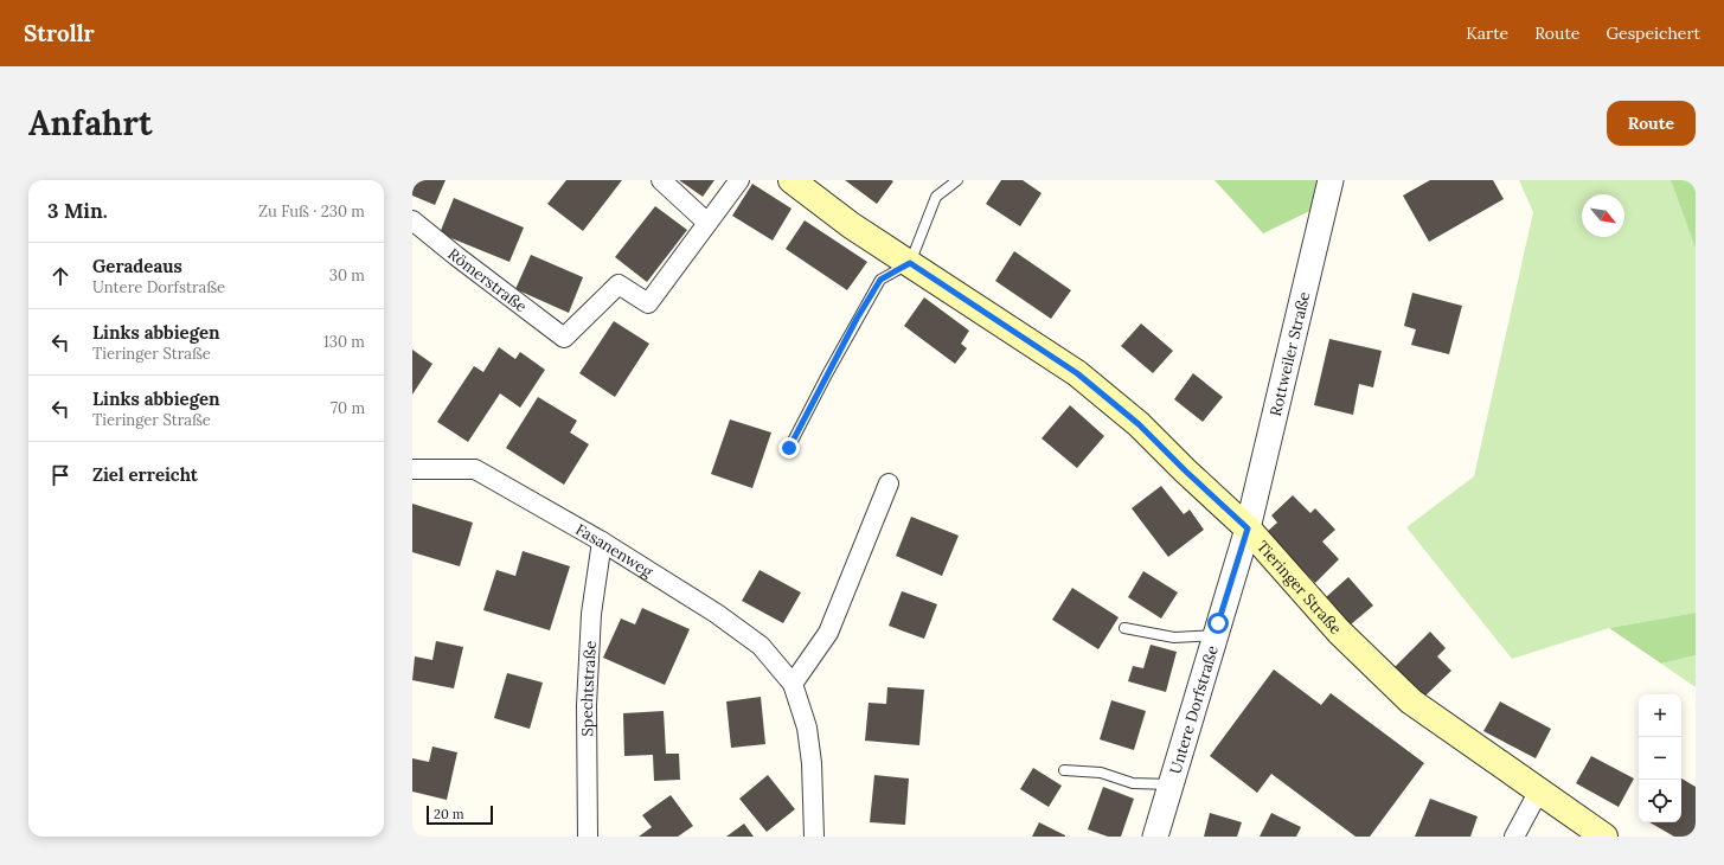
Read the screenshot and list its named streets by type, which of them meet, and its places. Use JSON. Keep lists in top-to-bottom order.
{
  "streets": {
    "main road": ["Tieringer Straße"],
    "street": [
      "Römerstraße",
      "Rottweiler Straße",
      "Fasanenweg",
      "Spechtstraße",
      "Untere Dorfstraße"
    ]
  },
  "crossings": [
    ["Rottweiler Straße", "Tieringer Straße"],
    ["Rottweiler Straße", "Untere Dorfstraße"],
    ["Fasanenweg", "Spechtstraße"],
    ["Tieringer Straße", "Untere Dorfstraße"]
  ],
  "scale_bar": "20 m",
  "north": "bottom right",
  "page": {
    "header": "Strollr",
    "nav": ["Karte", "Route", "Gespeichert"],
    "buttons": "Route",
    "title": "Anfahrt",
    "heading": ["3 Min.", "Zu Fuß · 230 m"],
    "list": [
      ["Geradeaus", "Untere Dorfstraße", "30 m"],
      ["Links abbiegen", "Tieringer Straße", "130 m"],
      ["Links abbiegen", "Tieringer Straße", "70 m"],
      "Ziel erreicht"
    ],
    "map_buttons": ["+", "−"],
    "scale": "20 m"
  }
}
